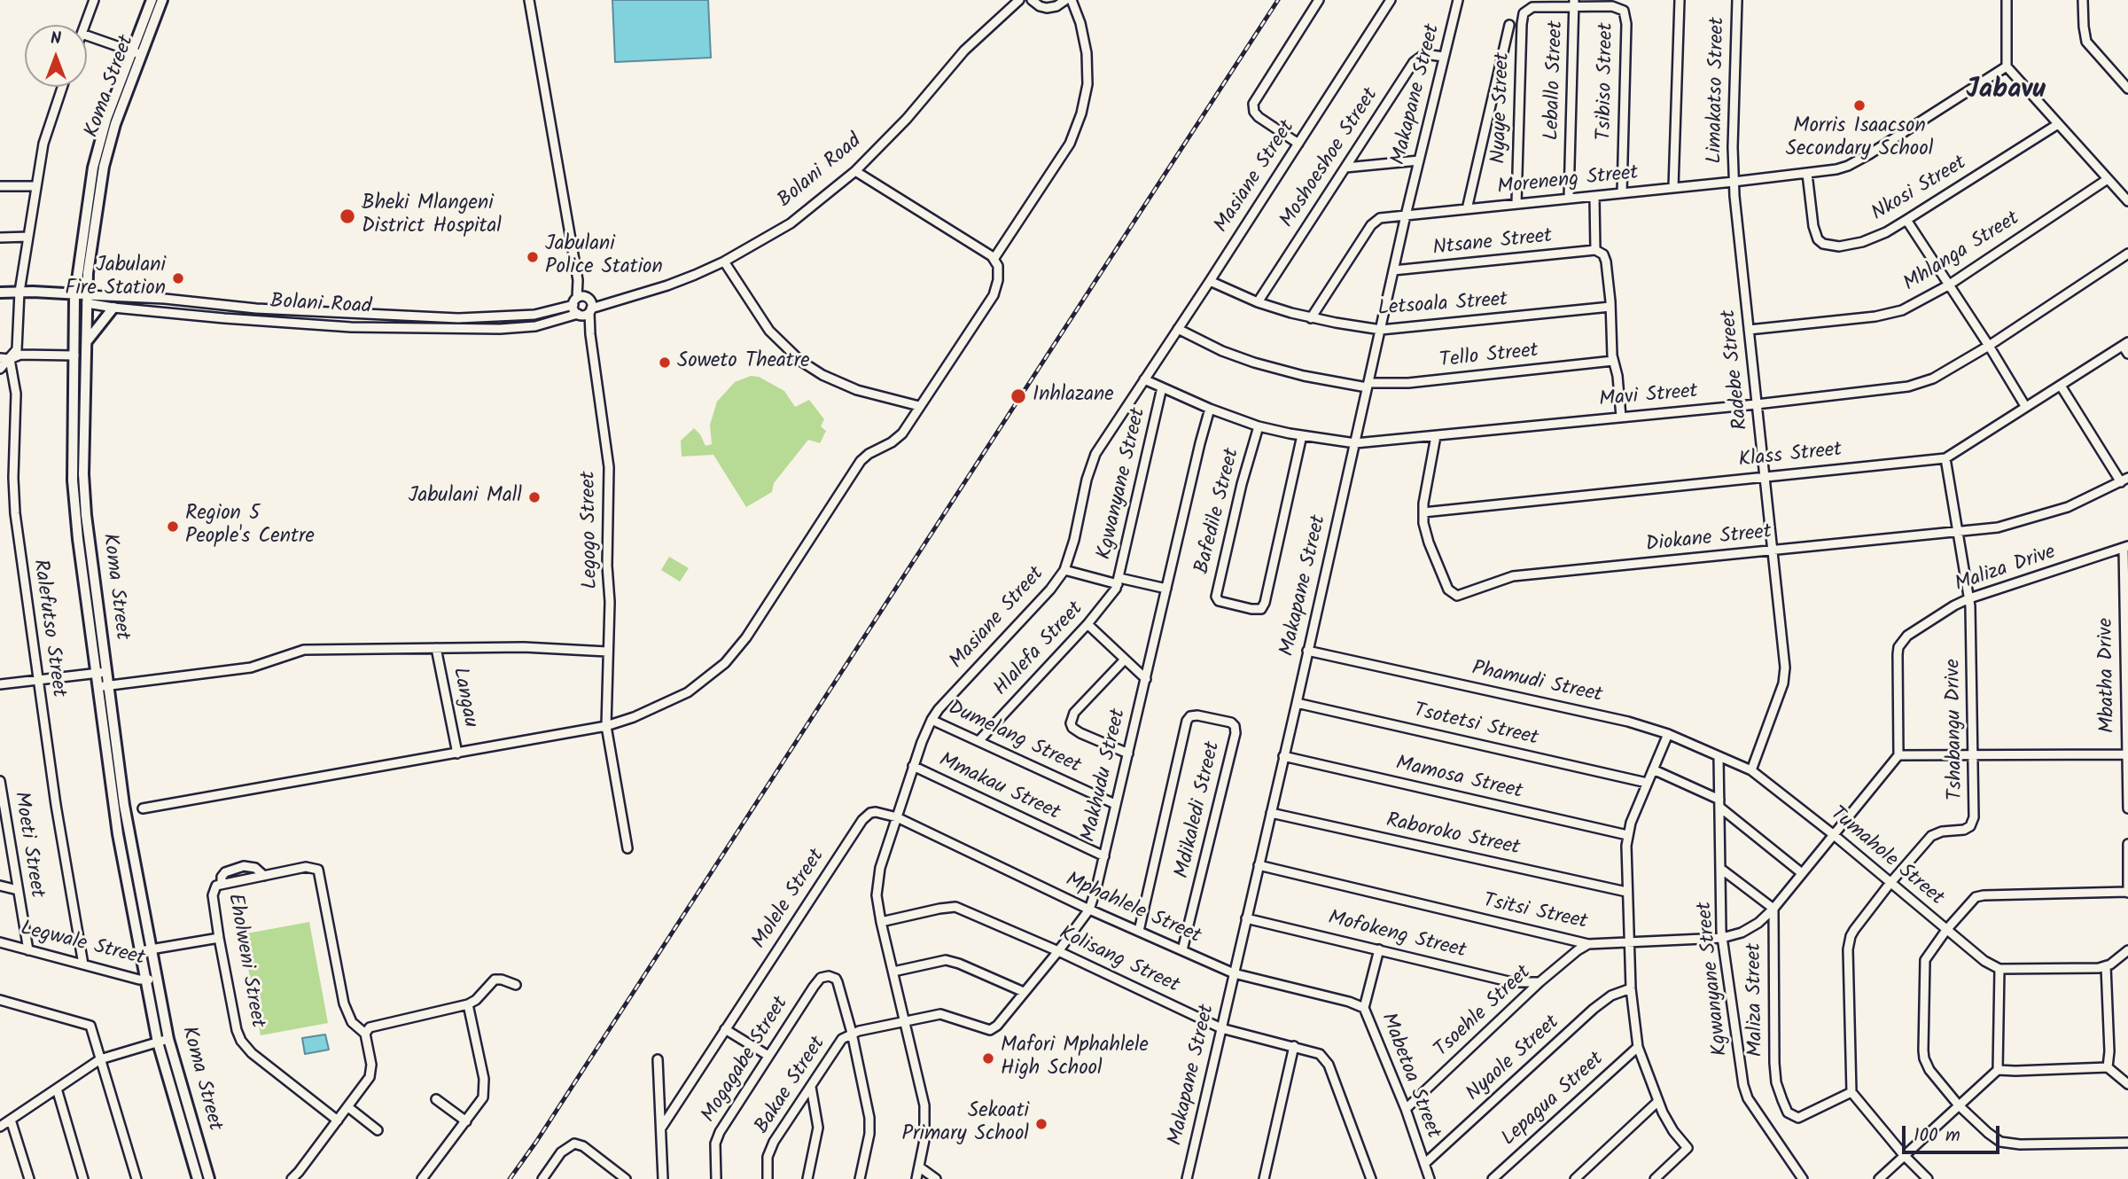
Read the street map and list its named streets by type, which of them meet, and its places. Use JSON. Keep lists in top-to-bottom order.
{
  "streets": {
    "main road": ["Koma Street", "Bolani Road"],
    "street": [
      "Leballo Street",
      "Tsibiso Street",
      "Limakatso Street",
      "Makapane Street",
      "Nyaye Street",
      "Moshoeshoe Street",
      "Masiane Street",
      "Moreneng Street",
      "Nkosi Street",
      "Ntsane Street",
      "Mhlanga Street",
      "Letsoala Street",
      "Tello Street",
      "Radebe Street",
      "Mavi Street",
      "Klass Street",
      "Kgwanyane Street",
      "Bafedile Street",
      "Legogo Street",
      "Diokane Street",
      "Maliza Drive",
      "Ralefutso Street",
      "Hlalefa Street",
      "Mbatha Drive",
      "Phamudi Street",
      "Langau",
      "Tsotetsi Street",
      "Tshabangu Drive",
      "Dumelang Street",
      "Makhudu Street",
      "Mamosa Street",
      "Mmakau Street",
      "Mdikaledi Street",
      "Raboroko Street",
      "Moeti Street",
      "Tumahole Street",
      "Molele Street",
      "Mphahlele Street",
      "Tsitsi Street",
      "Mofokeng Street",
      "Legwale Street",
      "Eholweni Street",
      "Kolisang Street",
      "Maliza Street",
      "Tsoehle Street",
      "Nyaole Street",
      "Mogagabe Street",
      "Mabetoa Street",
      "Bakae Street",
      "Lepagua Street"
    ]
  },
  "crossings": [
    ["Leballo Street", "Tsibiso Street"],
    ["Leballo Street", "Nyaye Street"],
    ["Leballo Street", "Moreneng Street"],
    ["Tsibiso Street", "Nyaye Street"],
    ["Tsibiso Street", "Moreneng Street"],
    ["Koma Street", "Bolani Road"],
    ["Koma Street", "Legwale Street"],
    ["Limakatso Street", "Moreneng Street"],
    ["Limakatso Street", "Radebe Street"],
    ["Makapane Street", "Moshoeshoe Street"],
    ["Makapane Street", "Moreneng Street"],
    ["Makapane Street", "Ntsane Street"],
    ["Makapane Street", "Letsoala Street"],
    ["Makapane Street", "Tello Street"],
    ["Makapane Street", "Mavi Street"],
    ["Makapane Street", "Phamudi Street"],
    ["Makapane Street", "Tsotetsi Street"],
    ["Makapane Street", "Mamosa Street"],
    ["Makapane Street", "Raboroko Street"],
    ["Makapane Street", "Mphahlele Street"],
    ["Makapane Street", "Tsitsi Street"],
    ["Makapane Street", "Mofokeng Street"],
    ["Makapane Street", "Kolisang Street"],
    ["Nyaye Street", "Moreneng Street"],
    ["Moshoeshoe Street", "Letsoala Street"],
    ["Bolani Road", "Legogo Street"],
    ["Masiane Street", "Letsoala Street"],
    ["Masiane Street", "Tello Street"],
    ["Masiane Street", "Mavi Street"],
    ["Masiane Street", "Dumelang Street"],
    ["Masiane Street", "Makhudu Street"],
    ["Masiane Street", "Mmakau Street"],
    ["Masiane Street", "Molele Street"],
    ["Masiane Street", "Mphahlele Street"],
    ["Masiane Street", "Kolisang Street"],
    ["Masiane Street", "Bakae Street"],
    ["Moreneng Street", "Nkosi Street"],
    ["Moreneng Street", "Letsoala Street"],
    ["Moreneng Street", "Radebe Street"],
    ["Mhlanga Street", "Radebe Street"],
    ["Radebe Street", "Mavi Street"],
    ["Radebe Street", "Klass Street"],
    ["Radebe Street", "Diokane Street"],
    ["Radebe Street", "Phamudi Street"],
    ["Radebe Street", "Tumahole Street"],
    ["Mavi Street", "Kgwanyane Street"],
    ["Mavi Street", "Bafedile Street"],
    ["Mavi Street", "Diokane Street"],
    ["Mavi Street", "Makhudu Street"],
    ["Klass Street", "Diokane Street"],
    ["Klass Street", "Tshabangu Drive"],
    ["Kgwanyane Street", "Hlalefa Street"],
    ["Kgwanyane Street", "Phamudi Street"],
    ["Kgwanyane Street", "Makhudu Street"],
    ["Kgwanyane Street", "Tsitsi Street"],
    ["Diokane Street", "Tshabangu Drive"],
    ["Maliza Drive", "Mbatha Drive"],
    ["Maliza Drive", "Tshabangu Drive"],
    ["Ralefutso Street", "Legwale Street"],
    ["Hlalefa Street", "Dumelang Street"],
    ["Phamudi Street", "Tumahole Street"],
    ["Tshabangu Drive", "Tumahole Street"],
    ["Tshabangu Drive", "Maliza Street"],
    ["Dumelang Street", "Makhudu Street"],
    ["Makhudu Street", "Mmakau Street"],
    ["Makhudu Street", "Mphahlele Street"],
    ["Makhudu Street", "Kolisang Street"],
    ["Makhudu Street", "Bakae Street"],
    ["Mdikaledi Street", "Mphahlele Street"],
    ["Moeti Street", "Legwale Street"],
    ["Molele Street", "Mphahlele Street"],
    ["Mphahlele Street", "Mabetoa Street"],
    ["Tsitsi Street", "Maliza Street"],
    ["Tsitsi Street", "Tsoehle Street"],
    ["Mofokeng Street", "Tsoehle Street"],
    ["Mofokeng Street", "Mabetoa Street"],
    ["Tsoehle Street", "Mabetoa Street"],
    ["Nyaole Street", "Mabetoa Street"],
    ["Mogagabe Street", "Bakae Street"]
  ],
  "districts": ["Jabavu"],
  "places": [
    "Morris Isaacson Secondary School",
    "Bheki Mlangeni District Hospital",
    "Jabulani Police Station",
    "Jabulani Fire Station",
    "Soweto Theatre",
    "Inhlazane",
    "Jabulani Mall",
    "Region 5 People's Centre",
    "Mafori Mphahlele High School",
    "Sekoati Primary School"
  ],
  "scale_bar": "100 m",
  "north": "top"
}
